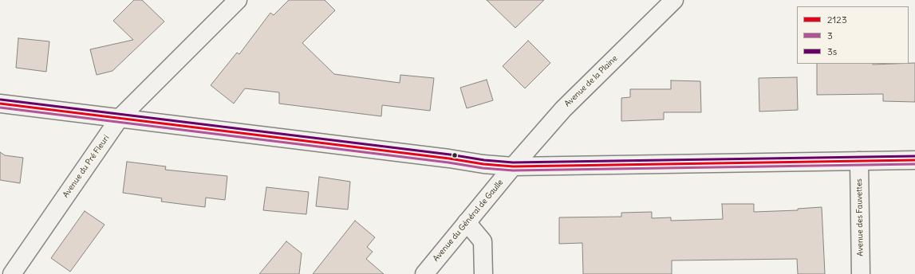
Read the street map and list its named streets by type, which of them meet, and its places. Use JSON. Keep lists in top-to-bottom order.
{
  "streets": {
    "street": [
      "Avenue de la Plaine",
      "Avenue du Pré Fleuri",
      "Avenue des Fauvettes",
      "Avenue du Général de Gaulle"
    ]
  },
  "crossings": [
    ["Avenue de la Plaine", "Avenue du Général de Gaulle"]
  ],
  "lines": ["transit line 3s", "transit line 2123", "transit line 3"],
  "legend": ["2123", "3", "3s"]
}
